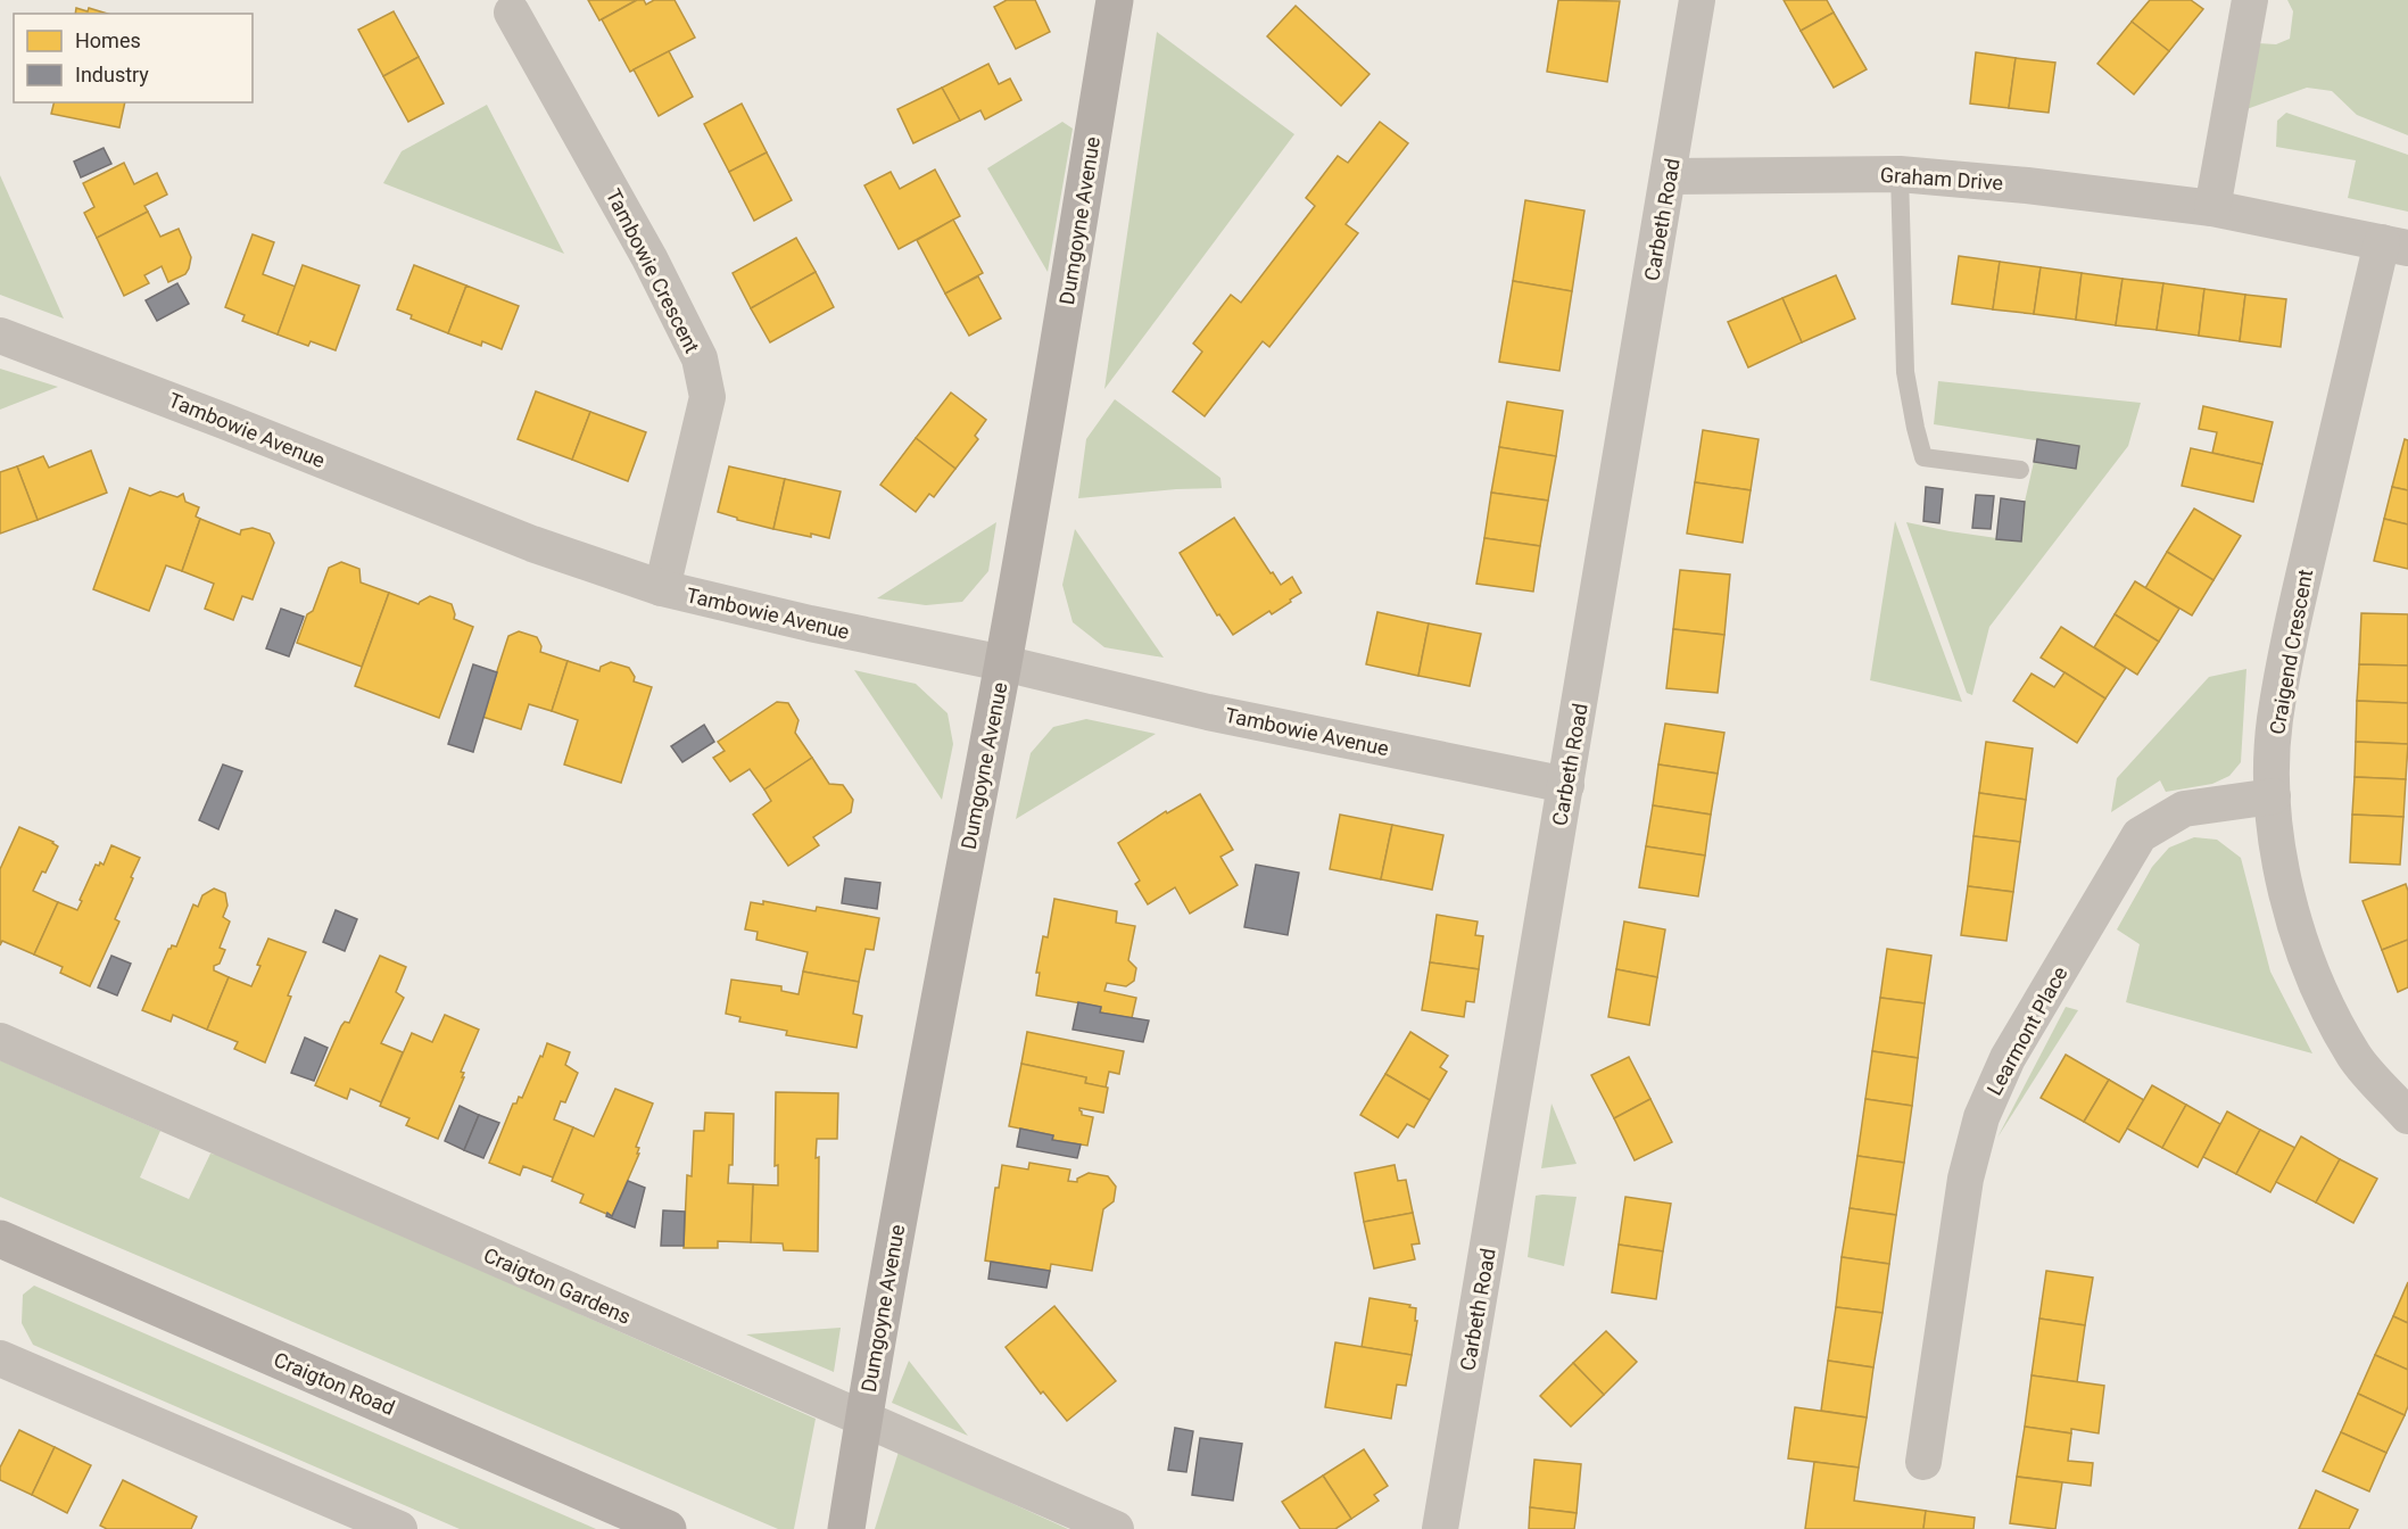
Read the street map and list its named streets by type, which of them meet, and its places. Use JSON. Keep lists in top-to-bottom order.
{
  "streets": {
    "street": [
      "Graham Drive",
      "Carbeth Road",
      "Dumgoyne Avenue",
      "Tambowie Crescent",
      "Tambowie Avenue",
      "Craigend Crescent",
      "Learmont Place",
      "Craigton Gardens",
      "Craigton Road"
    ]
  },
  "crossings": [
    ["Graham Drive", "Carbeth Road"],
    ["Graham Drive", "Craigend Crescent"],
    ["Carbeth Road", "Tambowie Avenue"],
    ["Dumgoyne Avenue", "Tambowie Avenue"],
    ["Dumgoyne Avenue", "Craigton Gardens"],
    ["Tambowie Crescent", "Tambowie Avenue"],
    ["Craigend Crescent", "Learmont Place"]
  ],
  "legend": ["Homes", "Industry"]
}
